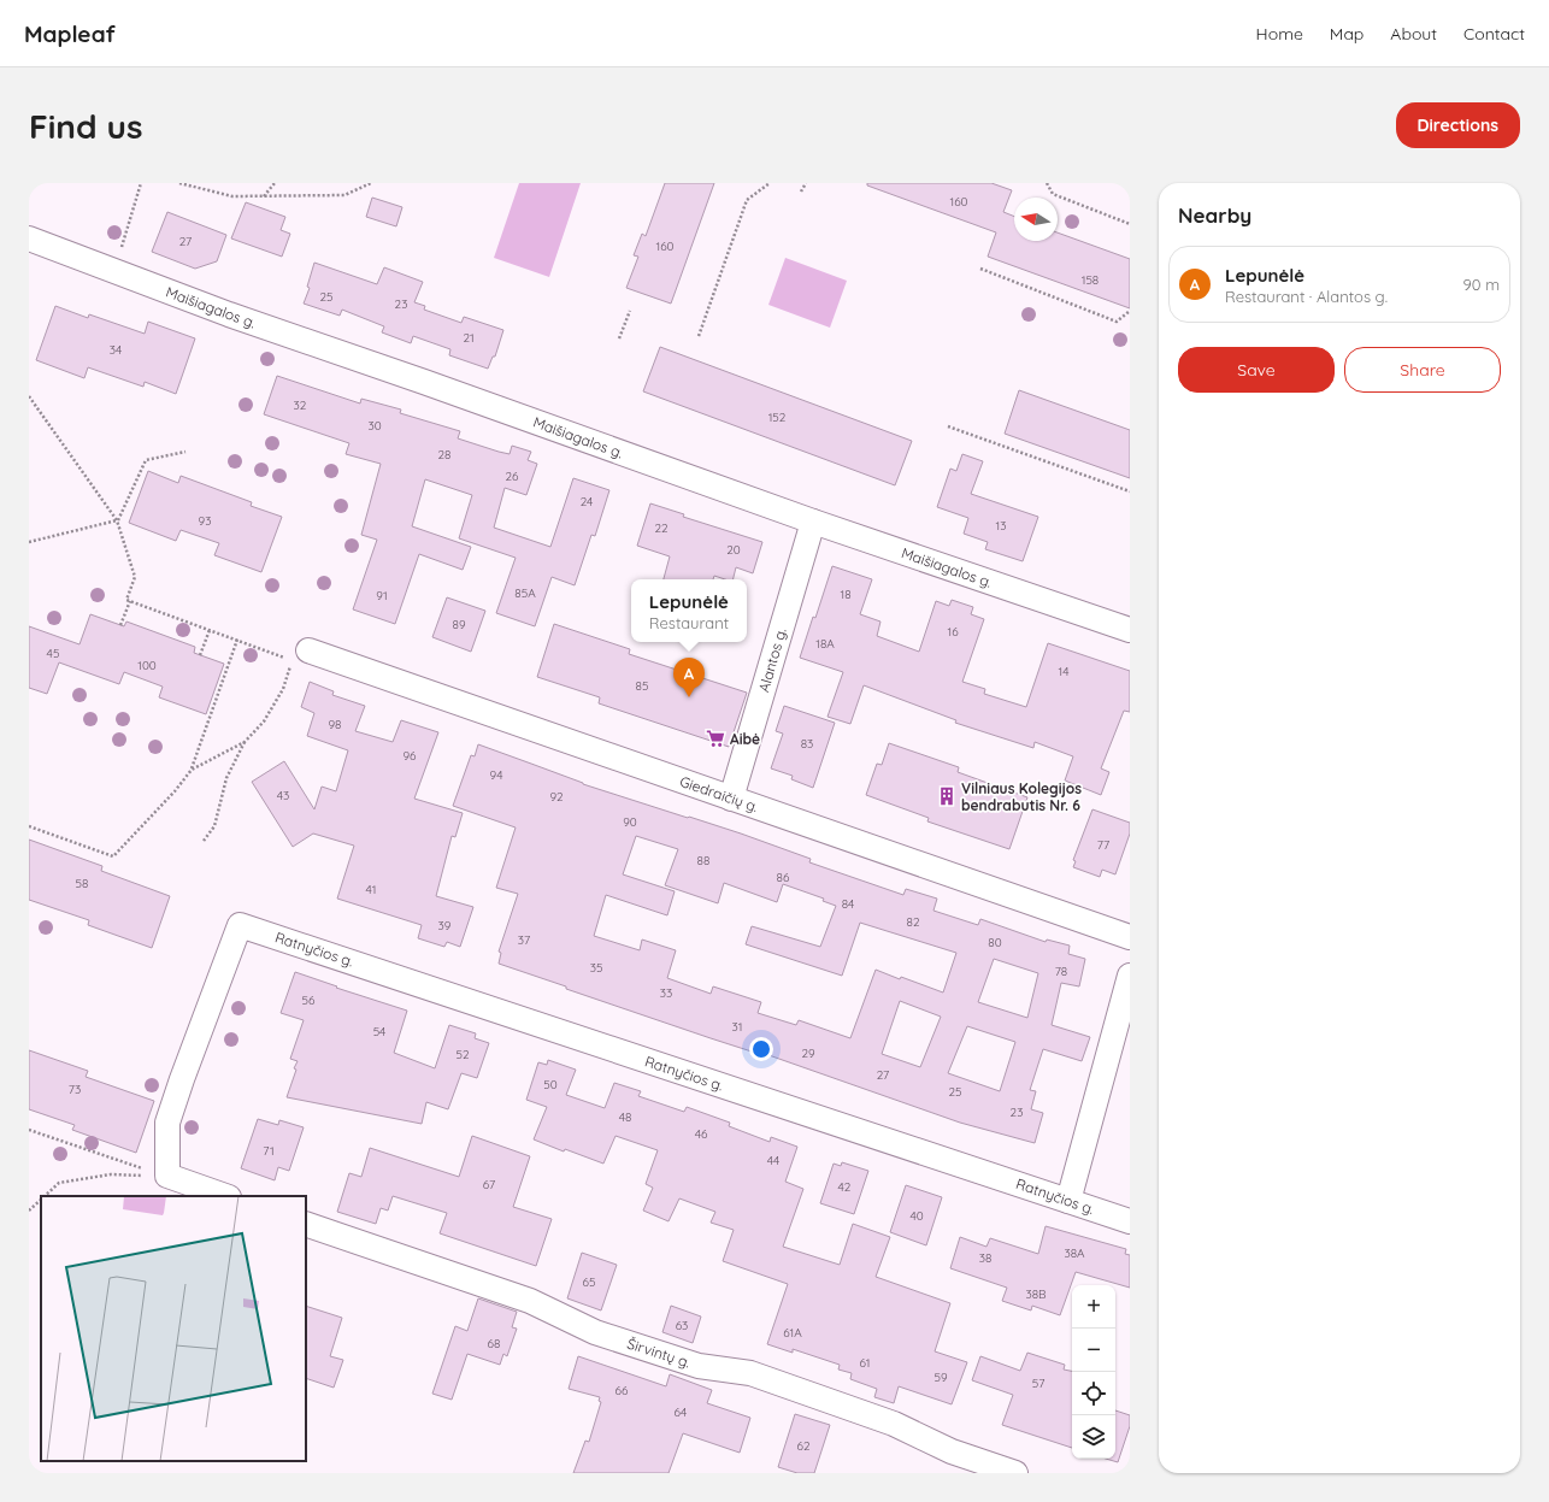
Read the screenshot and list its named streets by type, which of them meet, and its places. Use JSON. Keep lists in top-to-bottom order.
{
  "streets": {
    "street": [
      "Maišiagalos g.",
      "Alantos g.",
      "Giedraičių g.",
      "Ratnyčios g.",
      "Širvintų g."
    ]
  },
  "crossings": [
    ["Maišiagalos g.", "Alantos g."],
    ["Alantos g.", "Giedraičių g."]
  ],
  "places": {
    "supermarket": ["Aibė"],
    "building": ["Vilniaus Kolegijos bendrabutis Nr. 6"]
  },
  "house_numbers": [
    "160",
    "27",
    "160",
    "158",
    "25",
    "23",
    "21",
    "34",
    "32",
    "152",
    "30",
    "28",
    "26",
    "24",
    "93",
    "13",
    "22",
    "20",
    "85A",
    "18",
    "91",
    "89",
    "16",
    "18A",
    "45",
    "100",
    "14",
    "85",
    "98",
    "83",
    "96",
    "94",
    "43",
    "92",
    "90",
    "77",
    "88",
    "86",
    "58",
    "41",
    "84",
    "82",
    "39",
    "37",
    "80",
    "35",
    "78",
    "33",
    "56",
    "31",
    "54",
    "29",
    "52",
    "27",
    "50",
    "73",
    "25",
    "23",
    "48",
    "46",
    "71",
    "44",
    "67",
    "42",
    "40",
    "38A",
    "38",
    "65",
    "38B",
    "63",
    "61A",
    "68",
    "61",
    "59",
    "57",
    "66",
    "64",
    "62"
  ],
  "north": "left",
  "page": {
    "header": "Mapleaf",
    "nav": [
      "Home",
      "Map",
      "About",
      "Contact"
    ],
    "buttons": [
      "Directions",
      ["Save", "Share"]
    ],
    "title": "Find us",
    "heading": "Nearby",
    "list": [
      {
        "mark": "A",
        "name": "Lepunėlė",
        "note": "Restaurant · Alantos g.",
        "value": "90 m"
      }
    ],
    "popup": ["Lepunėlė", "Restaurant"],
    "pins": "A",
    "map_buttons": ["+", "−"]
  }
}
